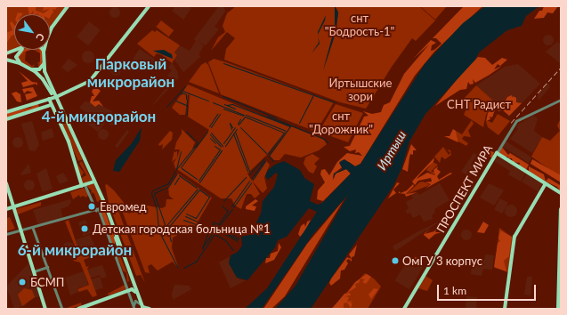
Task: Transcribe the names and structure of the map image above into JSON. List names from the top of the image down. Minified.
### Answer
{"streets":{"main road":["ПРОСПЕКТ МИРА"]},"districts":["Парковый микрорайон","4-й микрорайон","6-й микрорайон"],"water":["Иртыш"],"parks":["снт \"Бодрость-1\"","Иртышские зори","СНТ Радист","снт \"Дорожник\""],"places":["Евромед","Детская городская больница №1","ОмГУ 3 корпус","БСМП"],"scale_bar":"1 km","north":"bottom right"}
